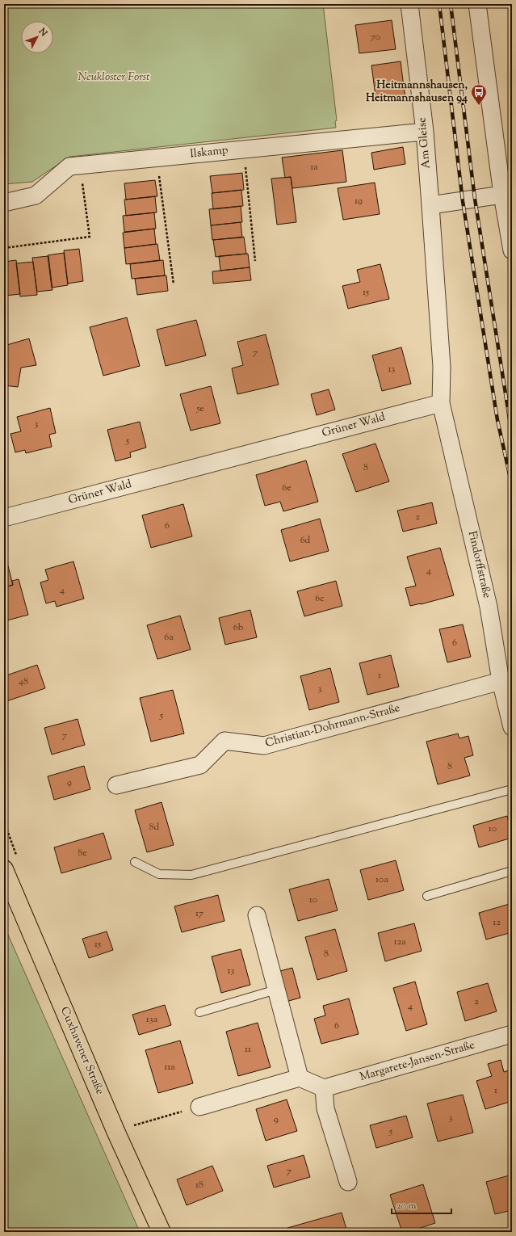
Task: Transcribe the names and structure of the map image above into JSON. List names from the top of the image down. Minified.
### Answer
{"streets":{"main road":["Cuxhavener Straße"],"street":["Am Gleise","Ilskamp","Grüner Wald","Findorffstraße","Christian-Dohrmann-Straße","Margarete-Jansen-Straße"]},"crossings":[["Am Gleise","Ilskamp"],["Grüner Wald","Findorffstraße"],["Findorffstraße","Christian-Dohrmann-Straße"]],"parks":["Neukloster Forst"],"places":{"bus stop":["Heitmannshausen, Heitmannshausen 94"]},"house_numbers":["70","1a","19","15","7","13","5e","3","5","8","6e","2","6","6d","4","4","6c","6b","6a","6","1","48","3","5","7","8","9","8d","10","8e","10a","10","17","12","12a","15","8","13","2","4","13a","6","11","11a","1","3","9","5","7","18"],"scale_bar":"20 m","north":"top right"}
